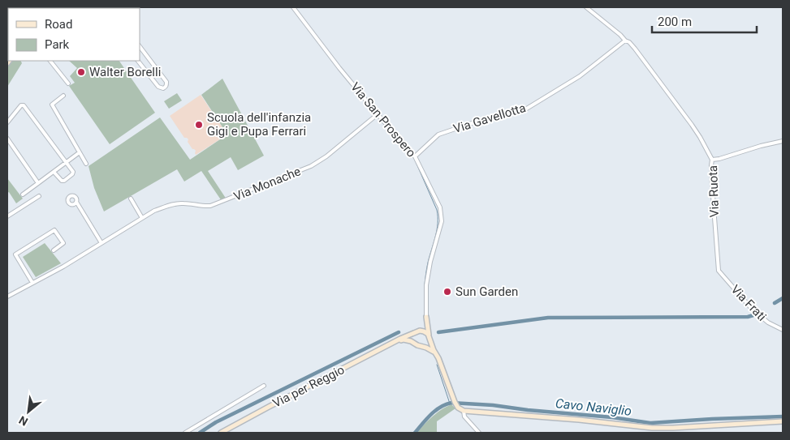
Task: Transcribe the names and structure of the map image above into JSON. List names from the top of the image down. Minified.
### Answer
{"streets":{"main road":["Via San Prospero","Via per Reggio"],"street":["Via Gavellotta","Via Monache","Via Ruota","Via Frati"]},"crossings":[["Via Gavellotta","Via San Prospero"],["Via San Prospero","Via Monache"],["Via San Prospero","Via per Reggio"],["Via Ruota","Via Frati"]],"water":["Cavo Naviglio"],"places":["Walter Borelli","Scuola dell'infanzia Gigi e Pupa Ferrari","Sun Garden"],"legend":["Road","Park"],"scale_bar":"200 m","north":"bottom left"}
